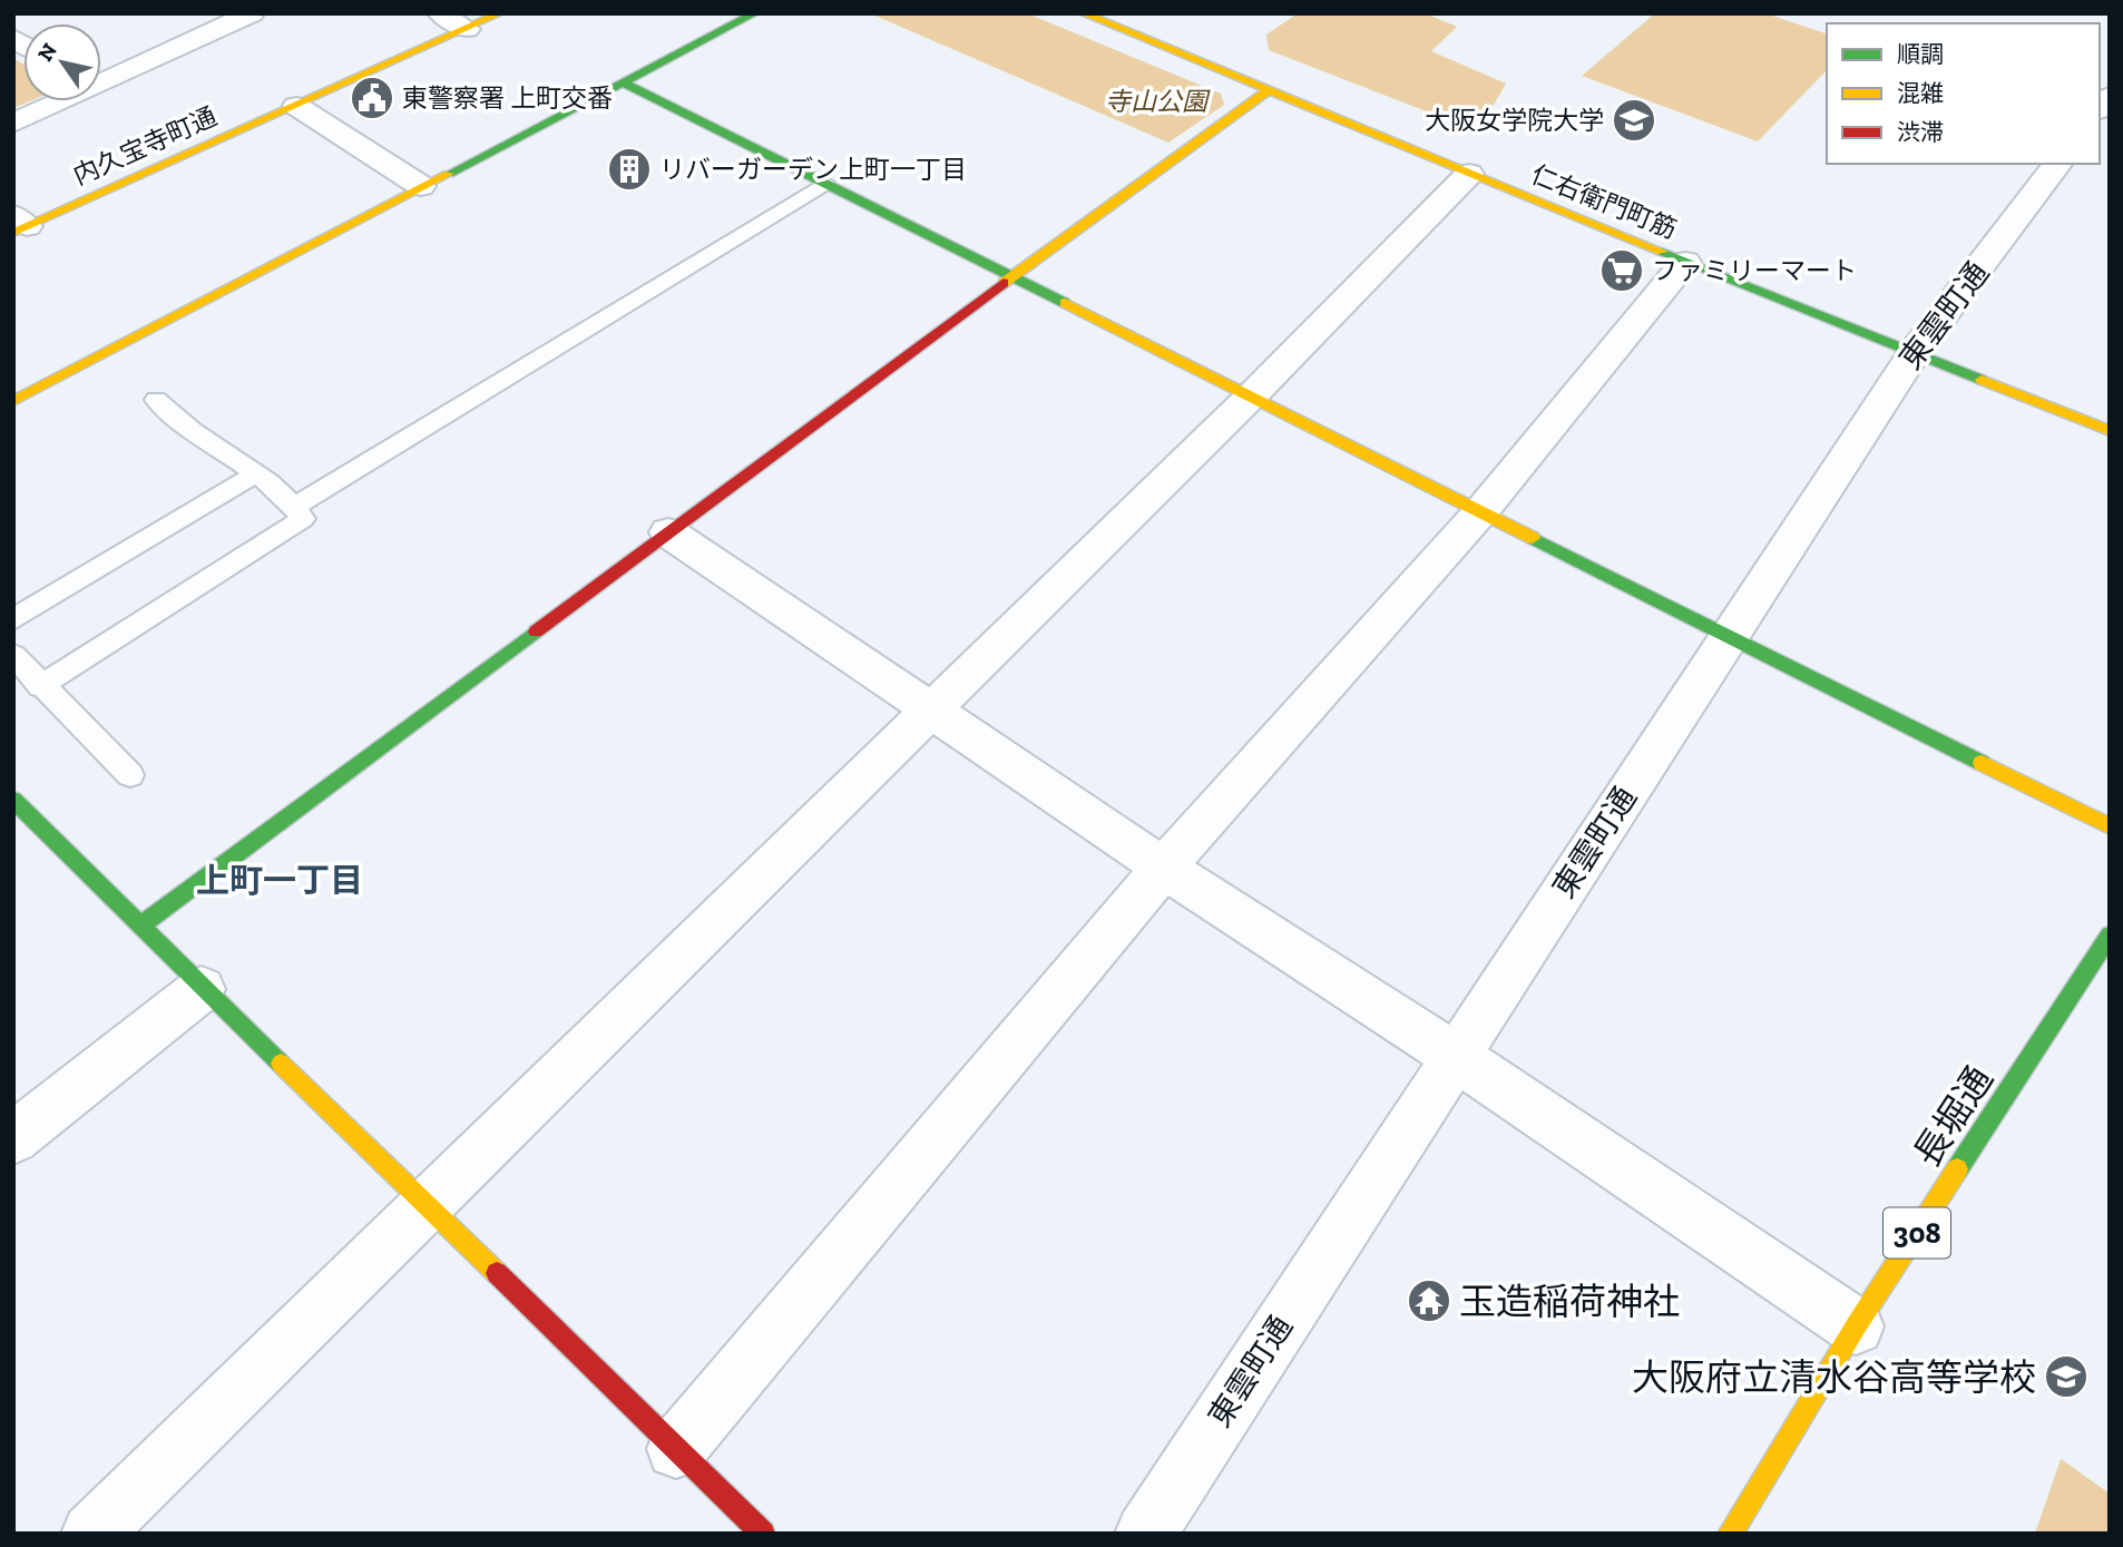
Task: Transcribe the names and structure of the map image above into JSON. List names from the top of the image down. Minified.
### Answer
{"streets":{"main road":["内久宝寺町通","仁右衛門町筋","長堀通","308"],"street":["東雲町通"]},"crossings":[["仁右衛門町筋","東雲町通"]],"districts":["上町一丁目"],"parks":["寺山公園"],"places":{"public building":["東警察署 上町交番"],"school or university":["大阪女学院大学","大阪府立清水谷高等学校"],"building":["リバーガーデン上町一丁目"],"supermarket":["ファミリーマート"],"temple":["玉造稲荷神社"]},"legend":["順調","混雑","渋滞"],"north":"top left"}
